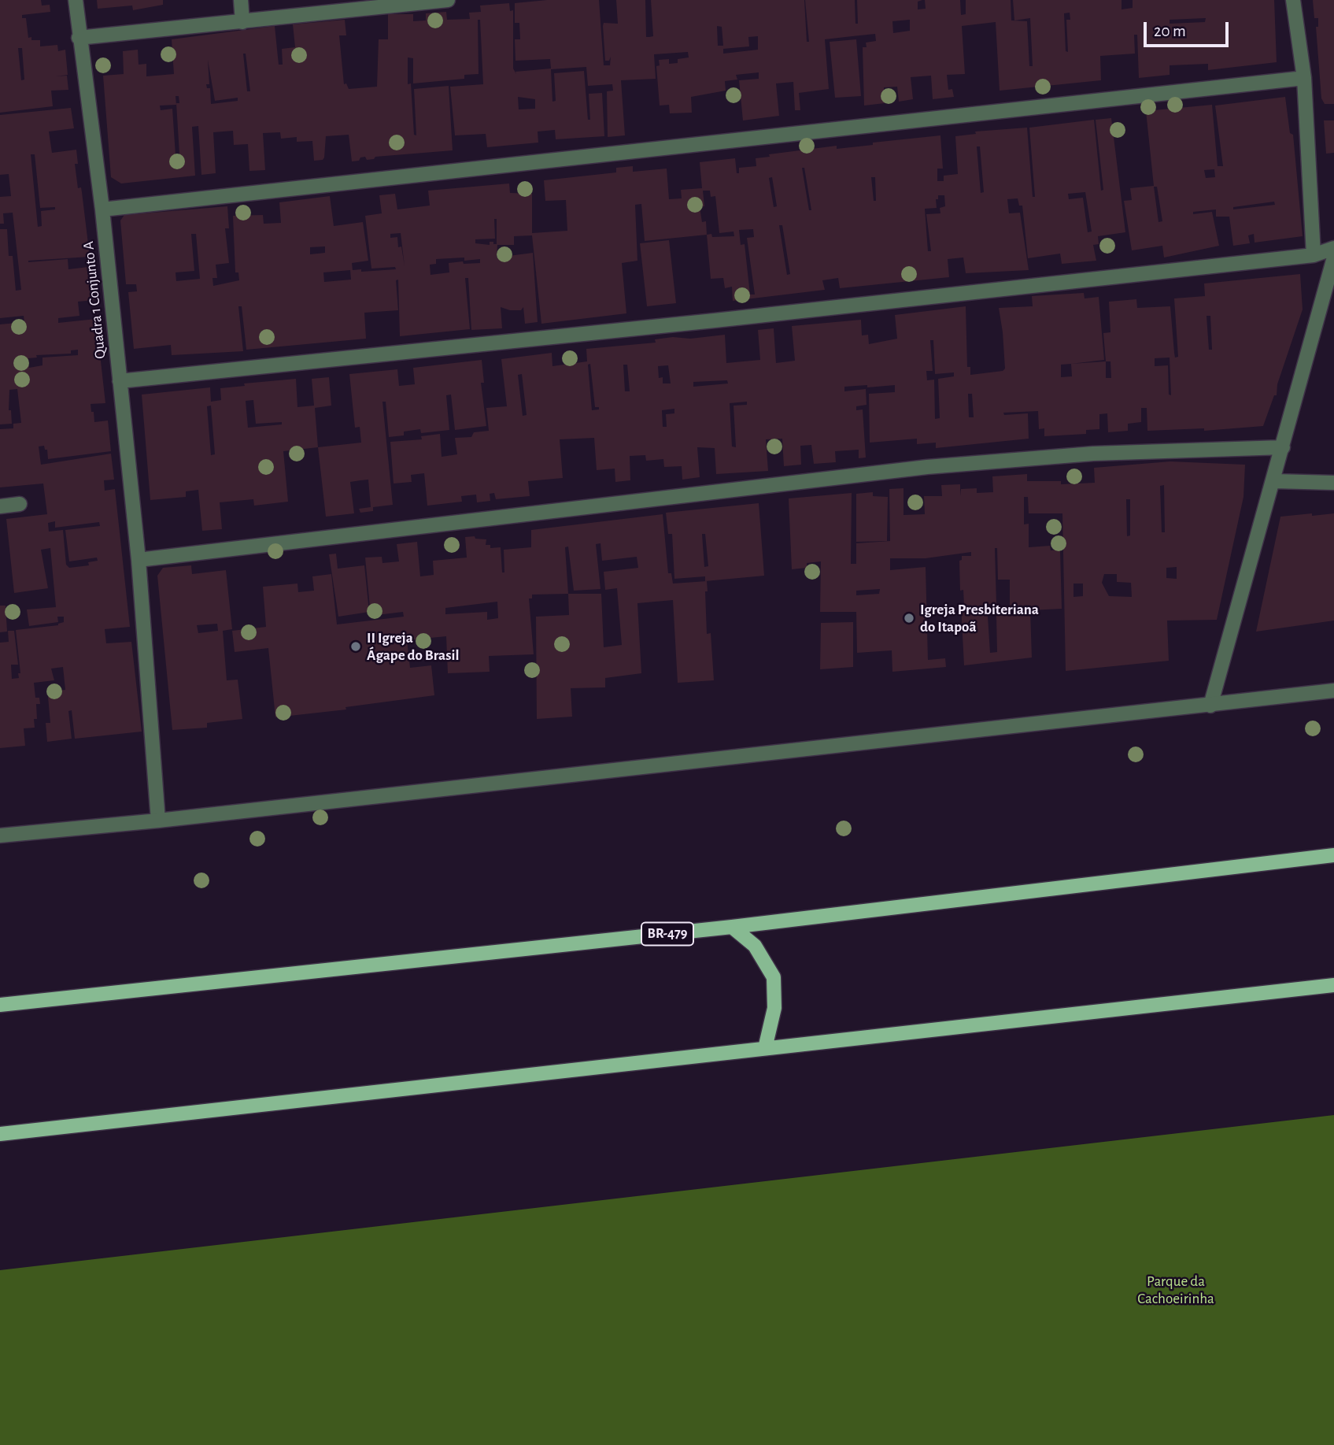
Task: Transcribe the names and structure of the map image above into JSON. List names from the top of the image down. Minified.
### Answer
{"streets":{"main road":["BR-479"],"street":["Quadra 1 Conjunto A"]},"parks":["Parque da Cachoeirinha"],"places":["Igreja Presbiteriana do Itapoã","II Igreja Ágape do Brasil"],"scale_bar":"20 m"}
